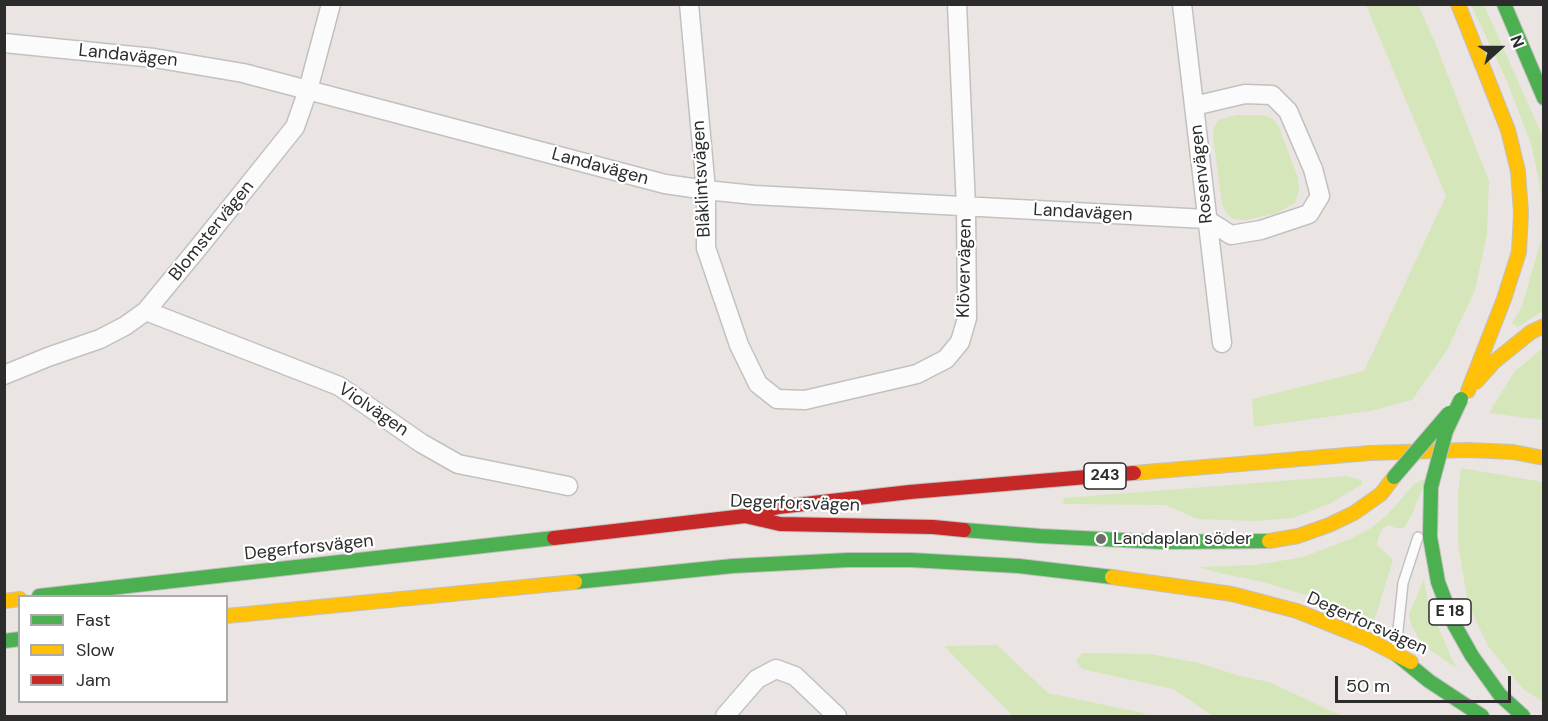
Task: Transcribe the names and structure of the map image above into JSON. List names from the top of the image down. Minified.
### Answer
{"streets":{"main road":["243","Degerforsvägen","E 18"],"street":["Landavägen","Rosenvägen","Blåklintsvägen","Blomstervägen","Klövervägen","Violvägen"]},"crossings":[["Landavägen","Rosenvägen"],["Landavägen","Blåklintsvägen"],["Landavägen","Blomstervägen"],["Landavägen","Klövervägen"],["Blåklintsvägen","Klövervägen"],["Blomstervägen","Violvägen"],["243","Degerforsvägen"],["Degerforsvägen","E 18"]],"places":["Landaplan söder"],"legend":["Fast","Slow","Jam"],"scale_bar":"50 m","north":"right"}
